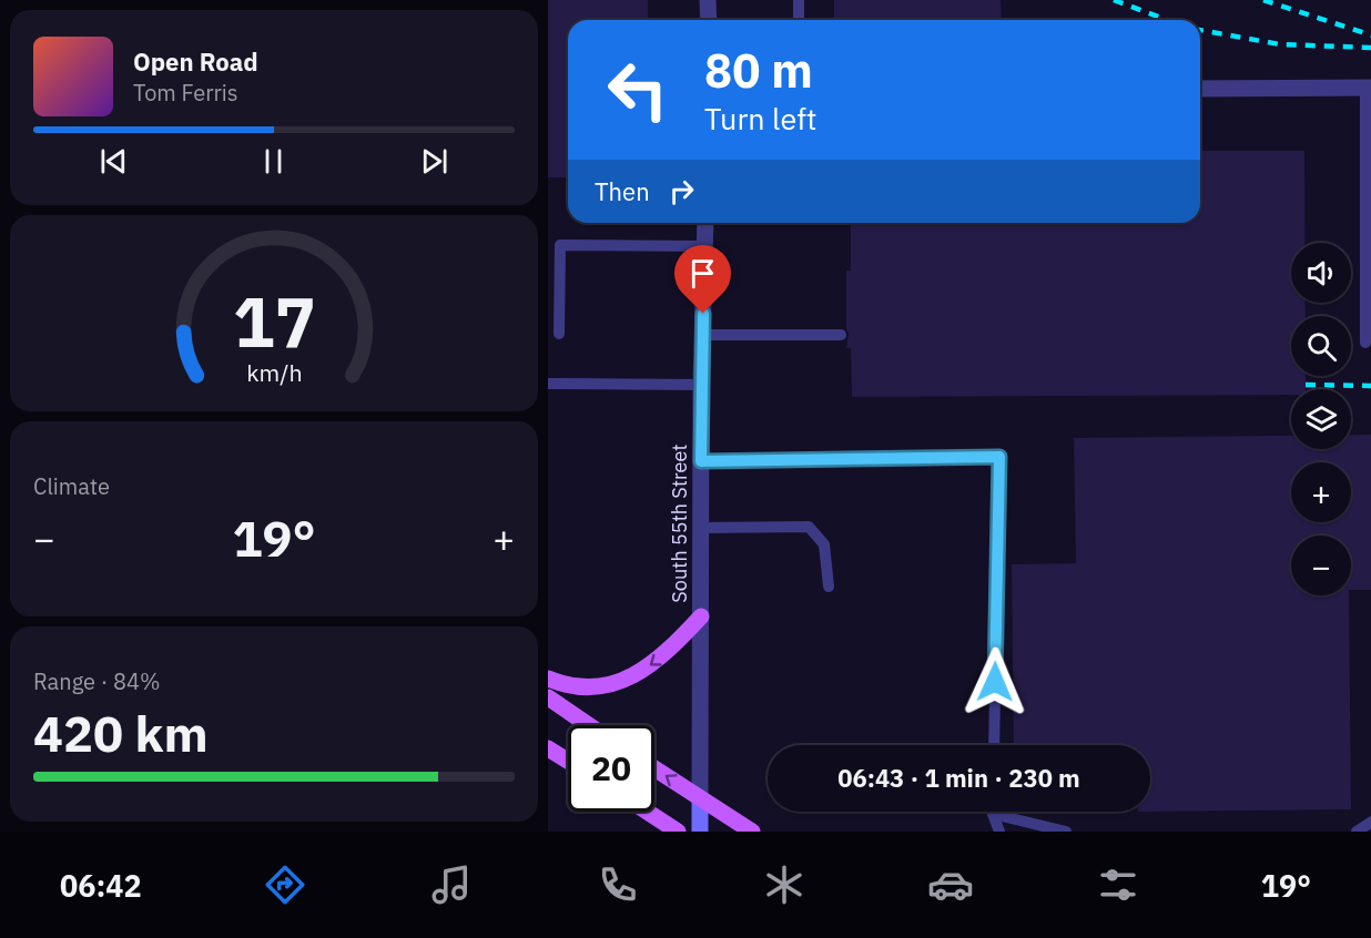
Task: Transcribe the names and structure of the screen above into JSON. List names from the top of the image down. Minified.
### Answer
{"streets":{"main road":["South 55th Street"]},"page":{"turn":["80 m","Turn left"],"song":["Open Road","Tom Ferris"],"then":"Then","map_buttons":["+","−"],"tile":["Climate",["Range · 84%","420 km"]],"heat":["−","19°","+"],"limit":"20","trip":"06:43 · 1 min · 230 m","tabs":["06:42","19°"],"gauge":["17","km/h"]}}
